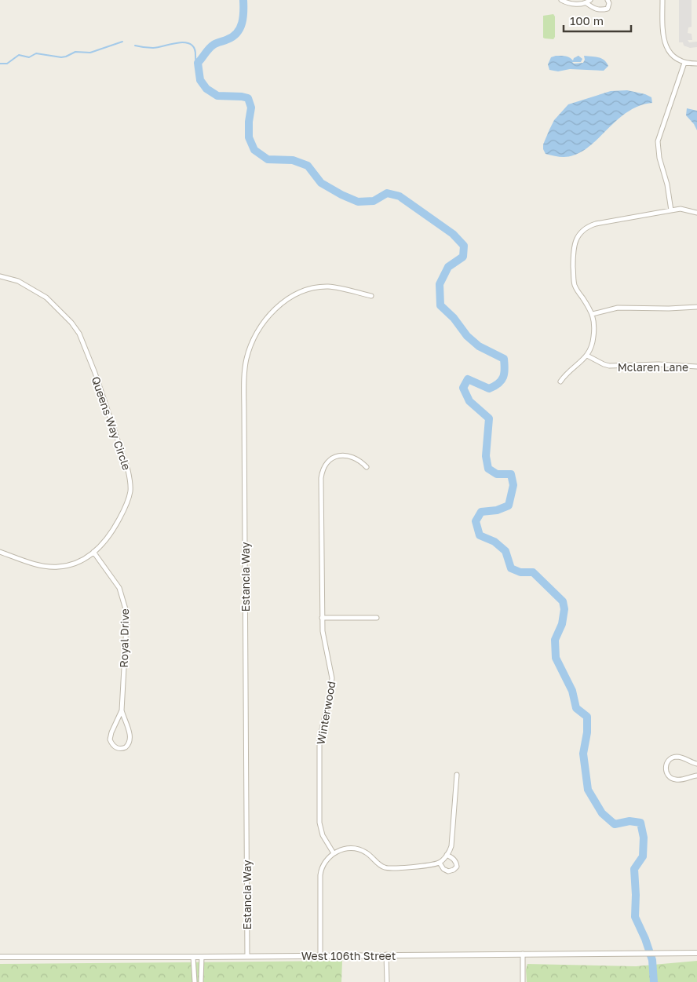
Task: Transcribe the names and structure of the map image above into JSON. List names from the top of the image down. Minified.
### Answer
{"streets":{"street":["Mclaren Lane","Queens Way Circle","Estancia Way","Royal Drive","Winterwood","West 106th Street"]},"crossings":[["Queens Way Circle","Royal Drive"],["Estancia Way","West 106th Street"]],"scale_bar":"100 m"}
